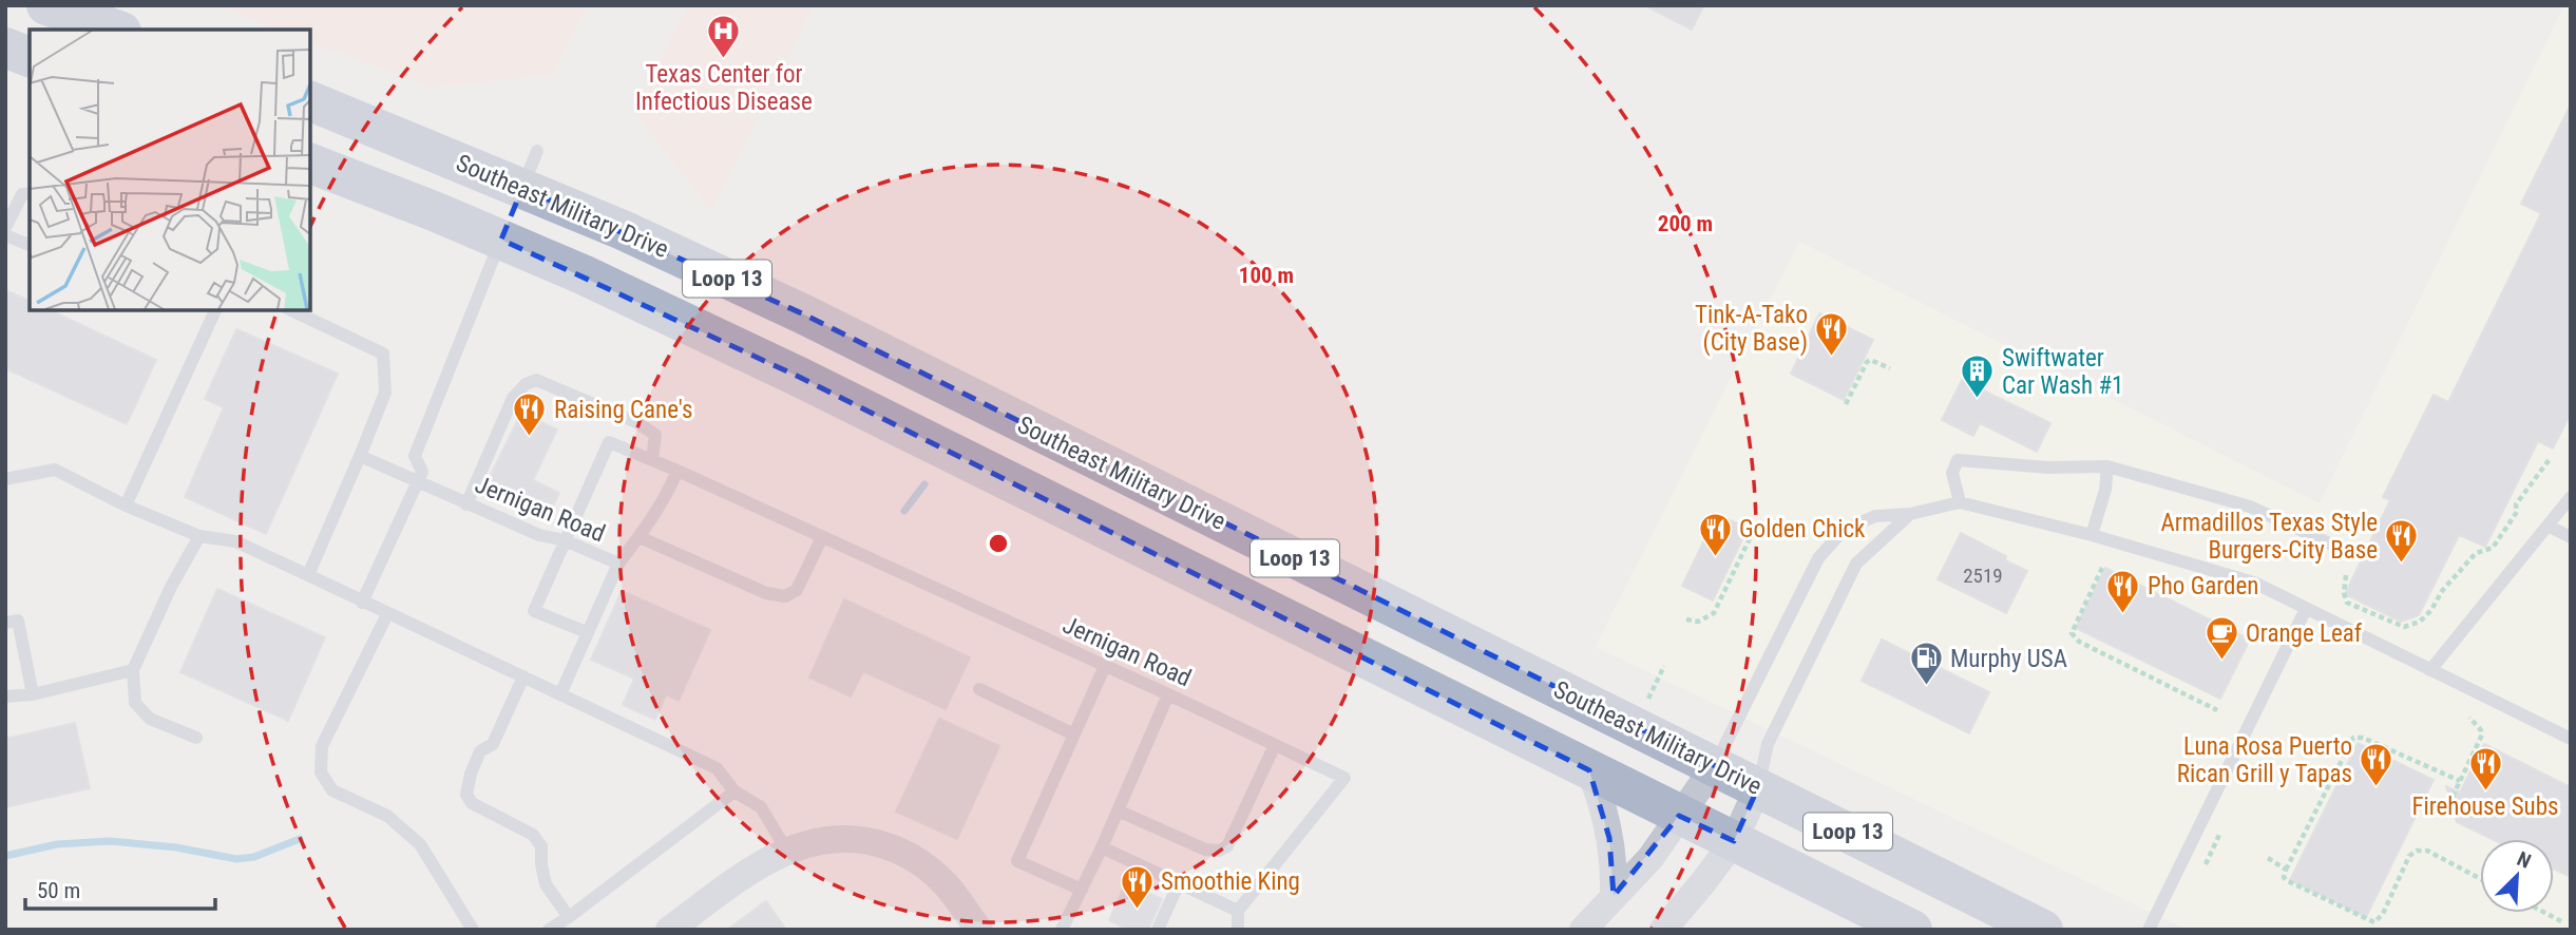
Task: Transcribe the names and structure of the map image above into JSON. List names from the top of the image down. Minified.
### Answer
{"streets":{"main road":["Southeast Military Drive","Loop 13"],"lane":["Jernigan Road"]},"places":{"hospital":["Texas Center for Infectious Disease"],"restaurant":["Tink-A-Tako (City Base)","Raising Cane's","Golden Chick","Armadillos Texas Style Burgers-City Base","Pho Garden","Luna Rosa Puerto Rican Grill y Tapas","Firehouse Subs","Smoothie King"],"building":["Swiftwater Car Wash #1"],"cafe":["Orange Leaf"],"fuel station":["Murphy USA"]},"house_numbers":["2519"],"scale_bar":"50 m","north":"top right","rings":["200 m","100 m"]}
